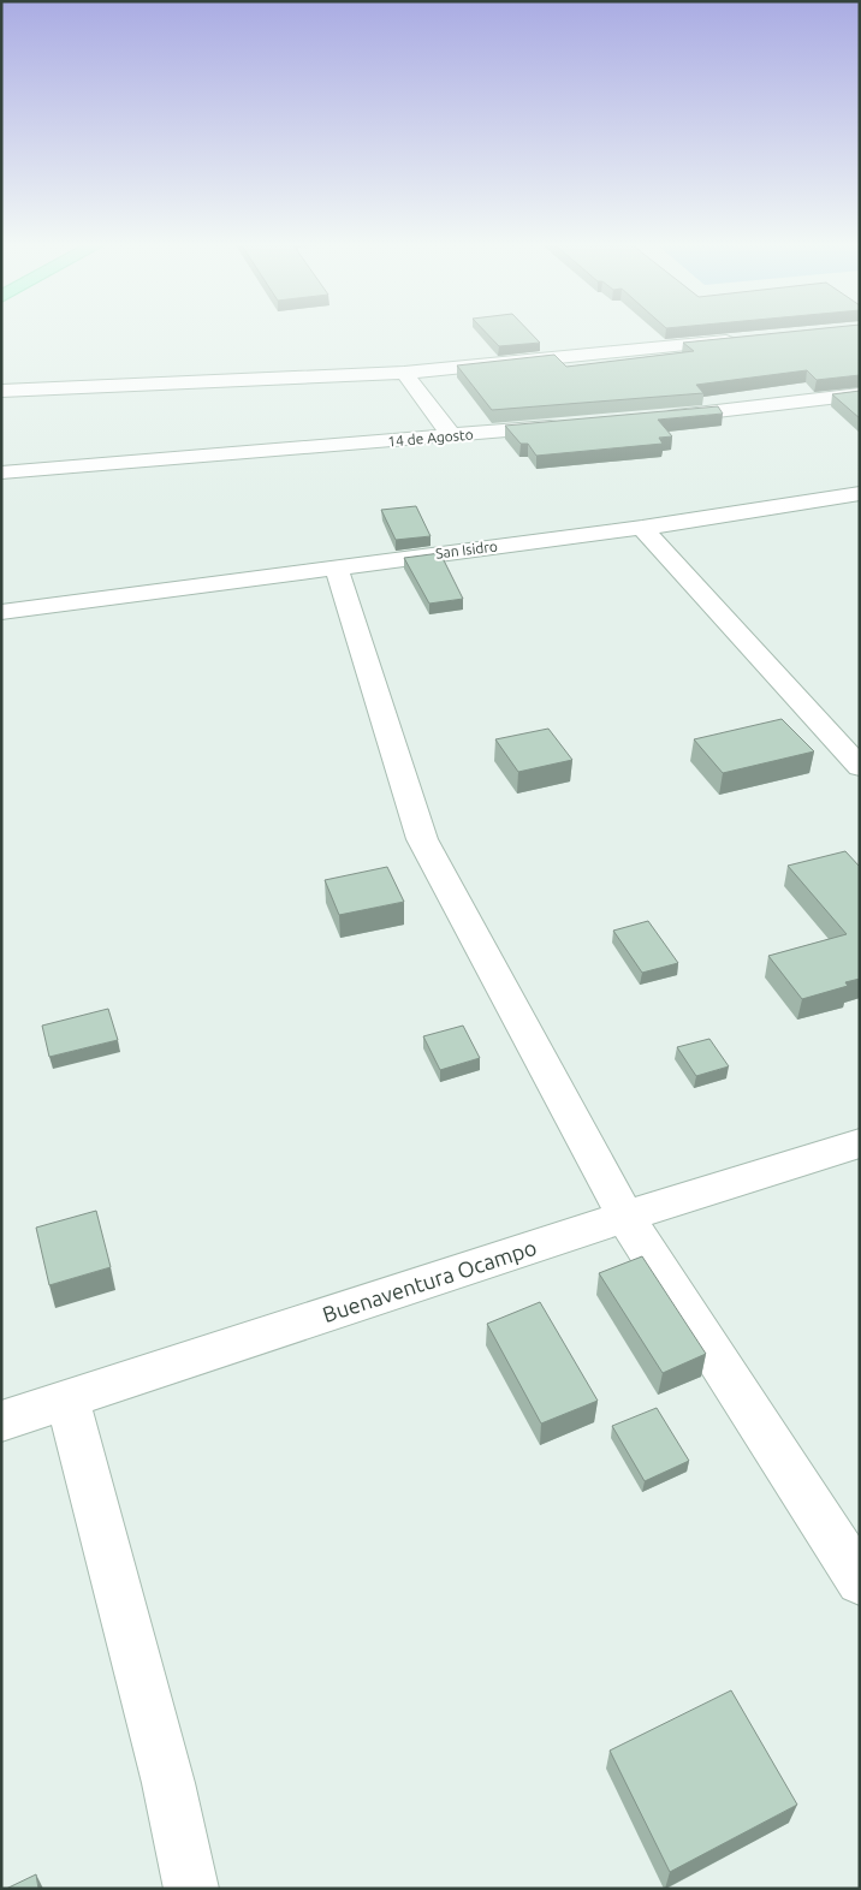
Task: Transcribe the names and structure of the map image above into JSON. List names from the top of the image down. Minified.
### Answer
{"streets":{"street":["14 de Agosto","San Isidro","Buenaventura Ocampo"]}}
